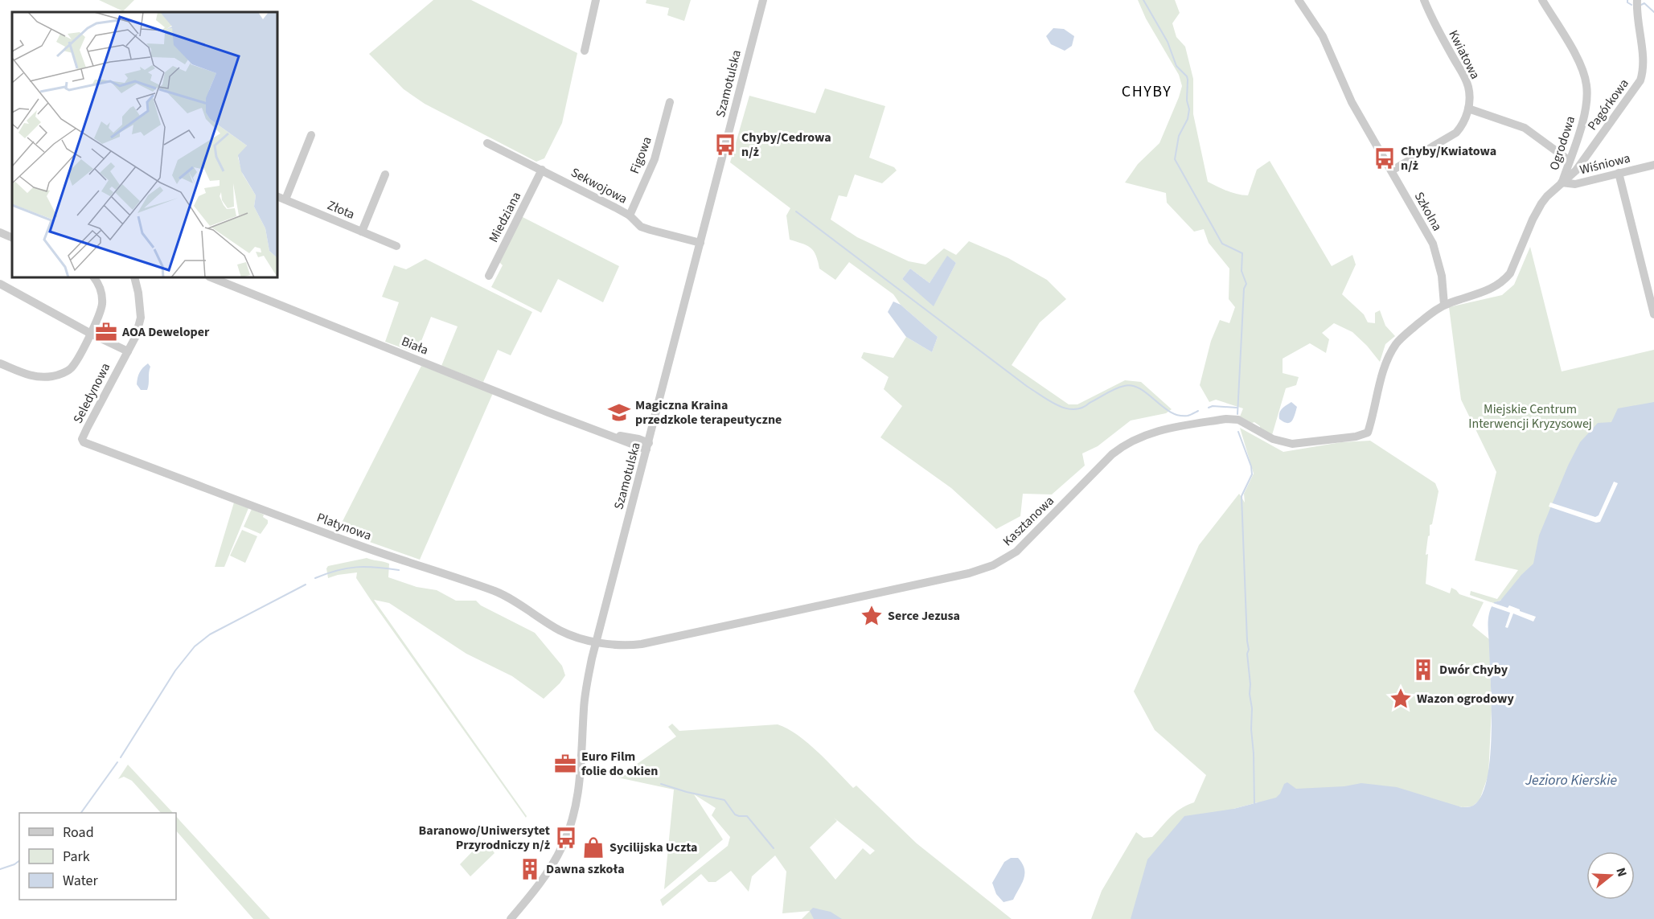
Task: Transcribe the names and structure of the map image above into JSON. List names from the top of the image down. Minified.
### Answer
{"streets":{"street":["Kwiatowa","Szamotulska","Pagórkowa","Ogrodowa","Figowa","Wiśniowa","Sekwojowa","Złota","Szkolna","Miedziana","Biała","Seledynowa","Kasztanowa","Platynowa"]},"crossings":[["Kwiatowa","Szkolna"],["Szamotulska","Sekwojowa"],["Szamotulska","Biała"],["Szamotulska","Kasztanowa"],["Szamotulska","Platynowa"],["Pagórkowa","Ogrodowa"],["Pagórkowa","Wiśniowa"],["Ogrodowa","Wiśniowa"],["Ogrodowa","Szkolna"],["Ogrodowa","Kasztanowa"],["Figowa","Sekwojowa"],["Sekwojowa","Miedziana"],["Szkolna","Kasztanowa"],["Seledynowa","Platynowa"],["Kasztanowa","Platynowa"]],"districts":["CHYBY"],"water":["Jezioro Kierskie"],"parks":["Miejskie Centrum Interwencji Kryzysowej"],"places":{"bus stop":["Chyby/Cedrowa n/ż","Chyby/Kwiatowa n/ż","Baranowo/Uniwersytet Przyrodniczy n/ż"],"office":["AOA Deweloper","Euro Film folie do okien"],"school or university":["Magiczna Kraina przedzkole terapeutyczne"],"place":["Serce Jezusa","Wazon ogrodowy"],"building":["Dwór Chyby","Dawna szkoła"],"shop":["Sycilijska Uczta"]},"legend":["Road","Park","Water"],"north":"right"}
